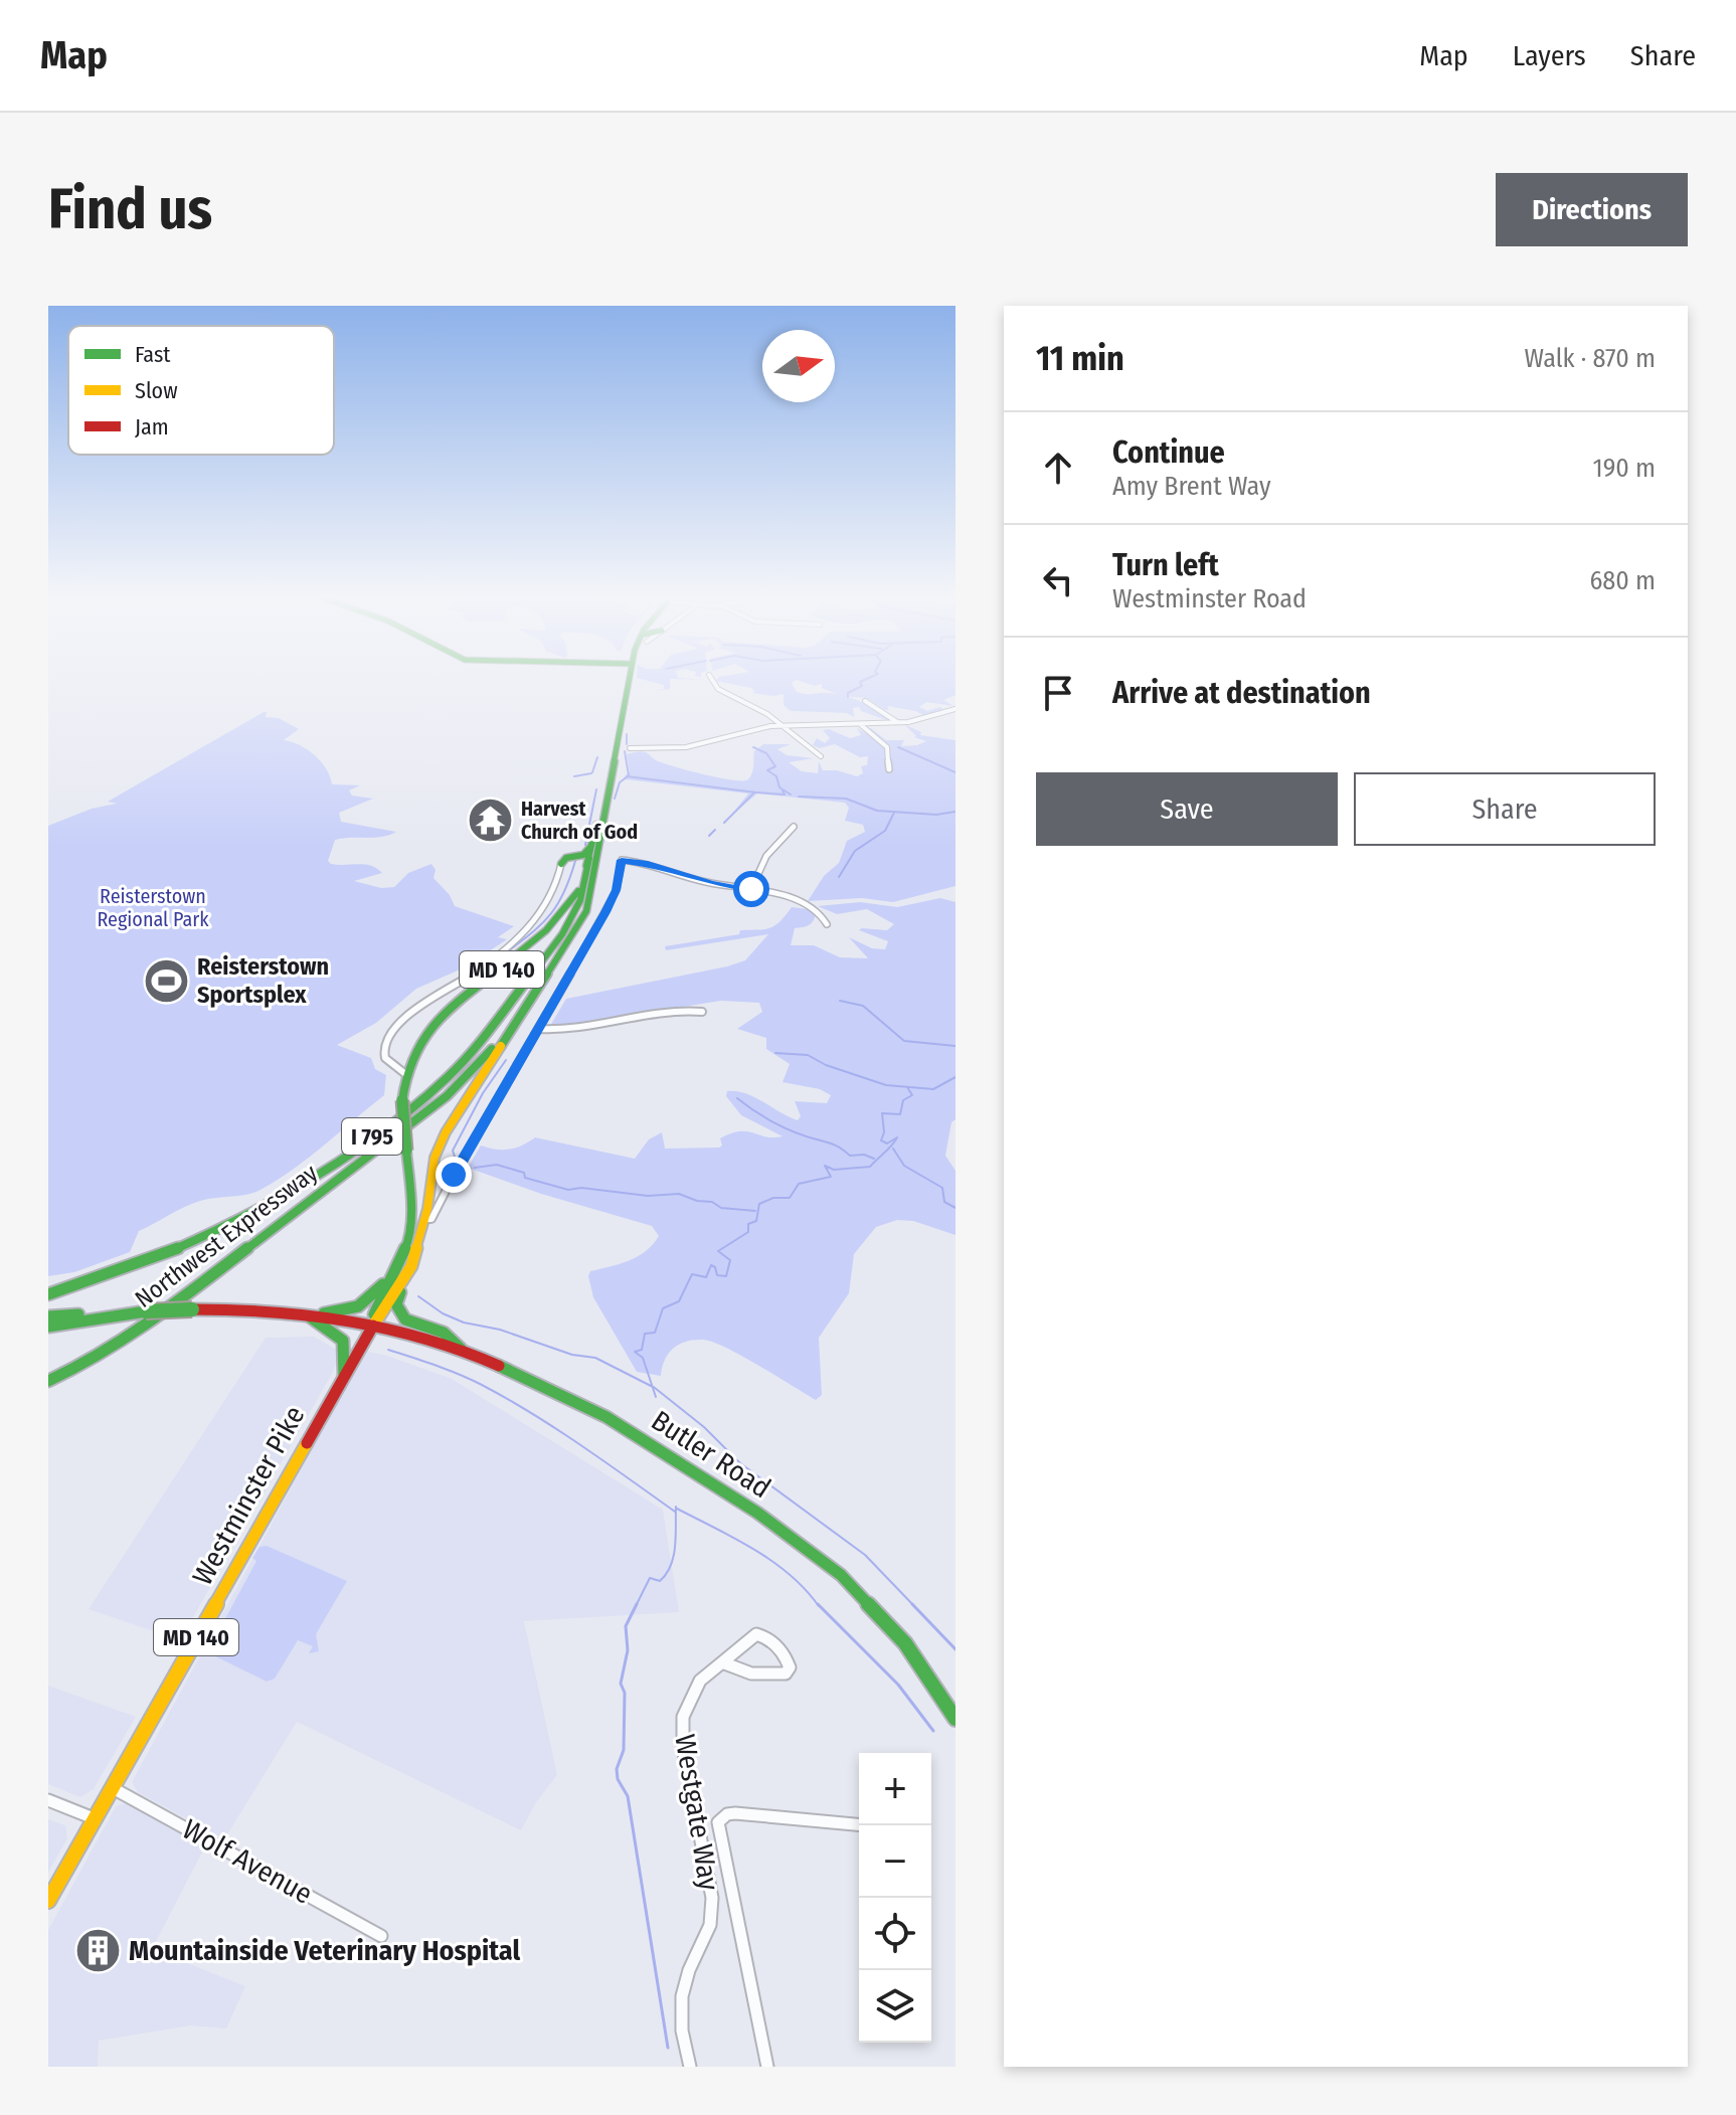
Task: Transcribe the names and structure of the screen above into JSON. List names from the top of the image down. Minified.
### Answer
{"streets":{"main road":["MD 140","I 795","Northwest Expressway","Butler Road","Westminster Pike"],"street":["Westgate Way","Wolf Avenue"]},"crossings":[["Northwest Expressway","Westminster Pike"],["Butler Road","Westminster Pike"],["Westminster Pike","Wolf Avenue"]],"parks":["Reisterstown Regional Park"],"places":{"temple":["Harvest Church of God"],"sports":["Reisterstown Sportsplex"],"building":["Mountainside Veterinary Hospital"]},"legend":["Fast","Slow","Jam"],"north":"right","page":{"header":"Map","nav":["Map","Layers","Share"],"buttons":["Directions",["Save","Share"]],"title":"Find us","heading":["11 min","Walk · 870 m"],"list":[["Continue","Amy Brent Way","190 m"],["Turn left","Westminster Road","680 m"],"Arrive at destination"],"map_buttons":["+","−"]}}
